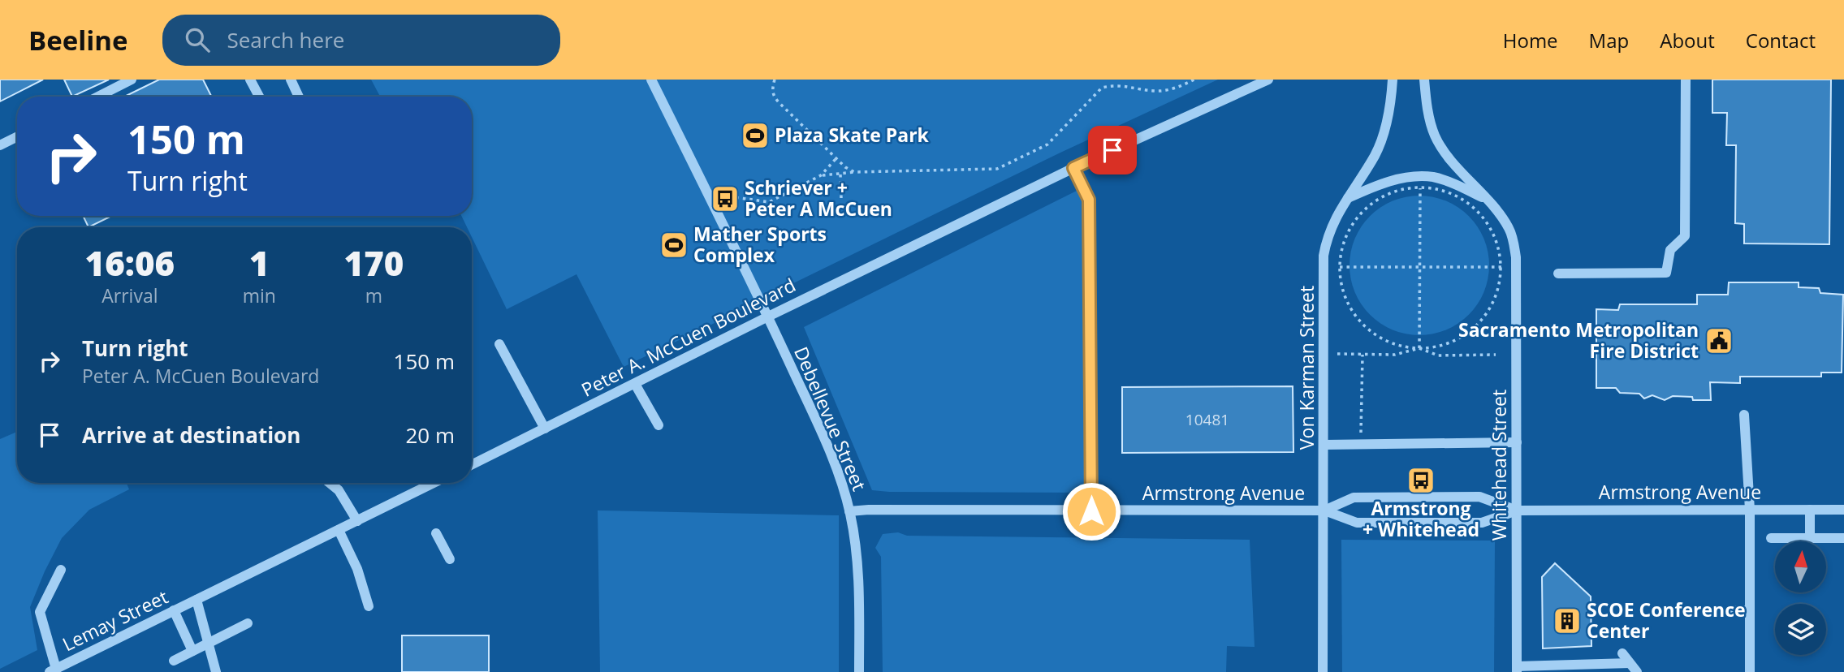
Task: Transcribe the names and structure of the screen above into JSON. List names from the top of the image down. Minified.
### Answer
{"streets":{"street":["Peter A. McCuen Boulevard","Von Karman Street","Debellevue Street","Whitehead Street","Armstrong Avenue","Lemay Street"]},"crossings":[["Peter A. McCuen Boulevard","Debellevue Street"],["Von Karman Street","Armstrong Avenue"],["Debellevue Street","Armstrong Avenue"],["Whitehead Street","Armstrong Avenue"]],"places":{"sports":["Plaza Skate Park","Mather Sports Complex"],"bus stop":["Schriever + Peter A McCuen","Armstrong + Whitehead"],"public building":["Sacramento Metropolitan Fire District"],"building":["SCOE Conference Center"]},"house_numbers":["10481"],"north":"top","page":{"header":"Beeline","search":"Search here","nav":["Home","Map","About","Contact"],"turn":["150 m","Turn right"],"eta":["16:06","Arrival","1","min","170","m"],"list":[{"name":"Turn right","note":"Peter A. McCuen Boulevard","value":"150 m"},{"name":"Arrive at destination","value":"20 m"}]}}
